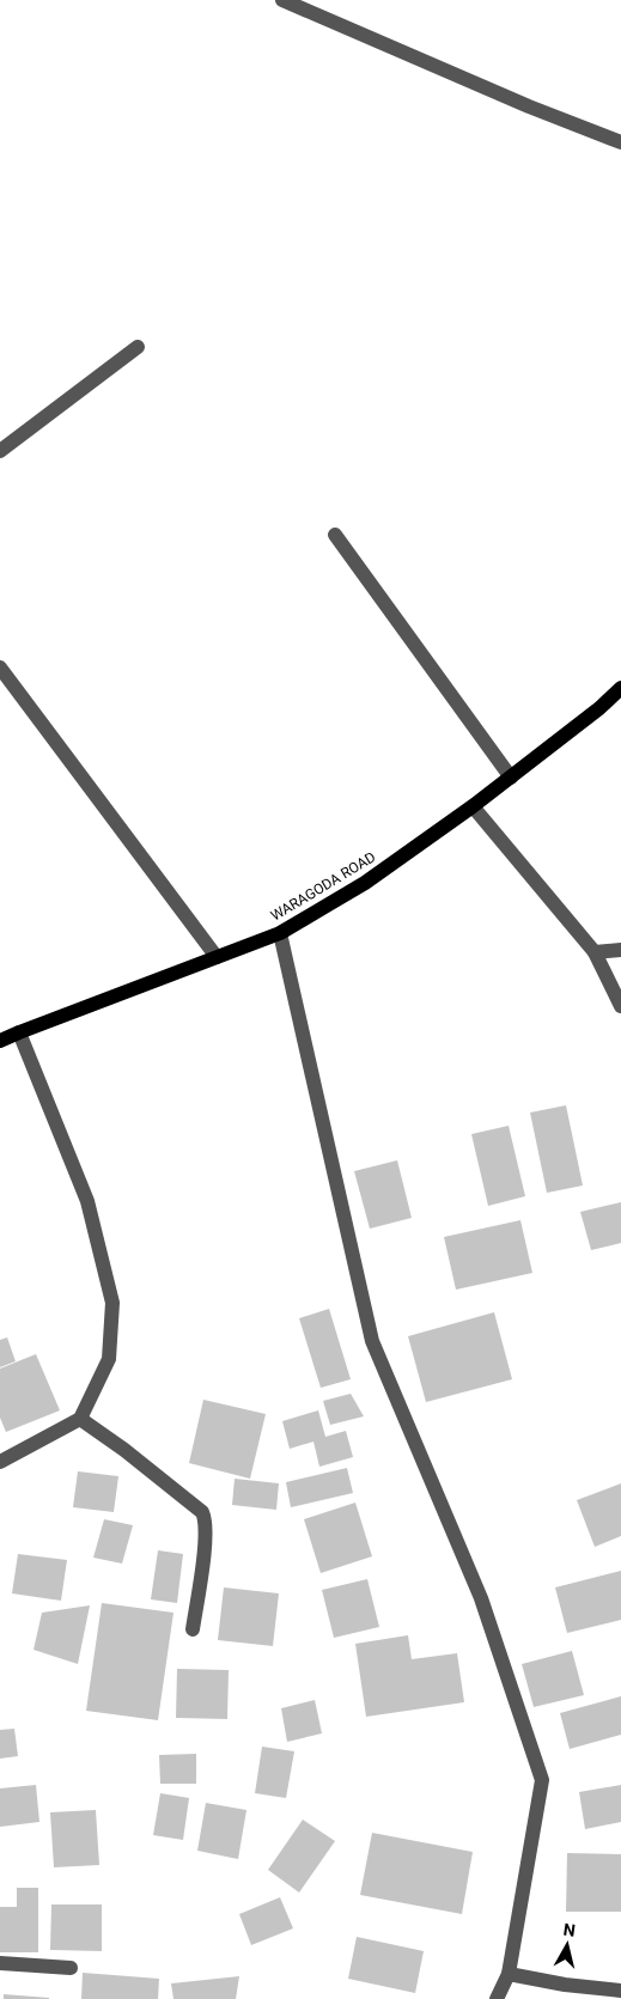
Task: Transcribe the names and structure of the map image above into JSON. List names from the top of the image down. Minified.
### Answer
{"streets":{"main road":["WARAGODA ROAD"]},"north":"top"}
